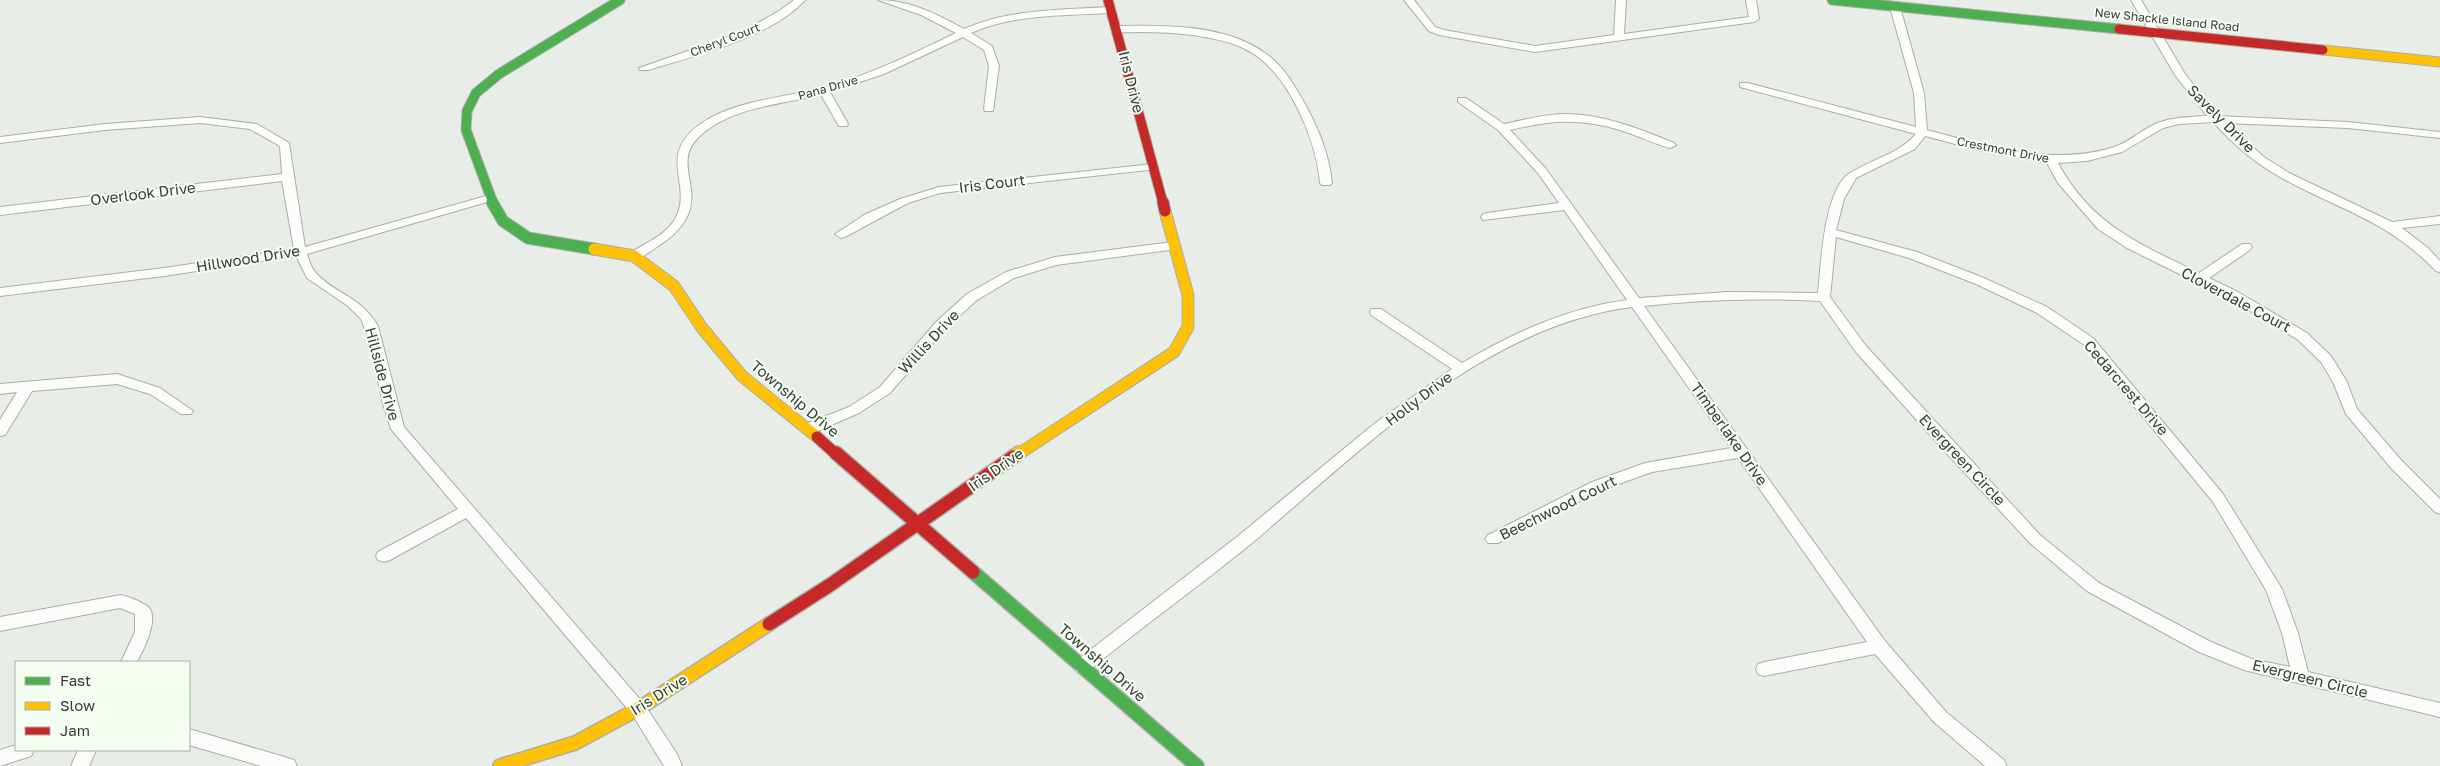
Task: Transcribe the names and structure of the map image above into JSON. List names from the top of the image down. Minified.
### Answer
{"streets":{"street":["New Shackle Island Road","Cheryl Court","Iris Drive","Pana Drive","Savely Drive","Crestmont Drive","Iris Court","Overlook Drive","Hillwood Drive","Cloverdale Court","Willis Drive","Hillside Drive","Cedarcrest Drive","Township Drive","Holly Drive","Timberlake Drive","Evergreen Circle","Beechwood Court"]},"crossings":[["New Shackle Island Road","Savely Drive"],["Iris Drive","Pana Drive"],["Iris Drive","Iris Court"],["Iris Drive","Willis Drive"],["Iris Drive","Hillside Drive"],["Iris Drive","Township Drive"],["Pana Drive","Township Drive"],["Savely Drive","Crestmont Drive"],["Crestmont Drive","Cloverdale Court"],["Overlook Drive","Hillside Drive"],["Hillwood Drive","Hillside Drive"],["Hillwood Drive","Township Drive"],["Willis Drive","Township Drive"],["Cedarcrest Drive","Evergreen Circle"],["Township Drive","Holly Drive"],["Holly Drive","Timberlake Drive"],["Holly Drive","Evergreen Circle"],["Timberlake Drive","Beechwood Court"]],"legend":["Fast","Slow","Jam"]}
